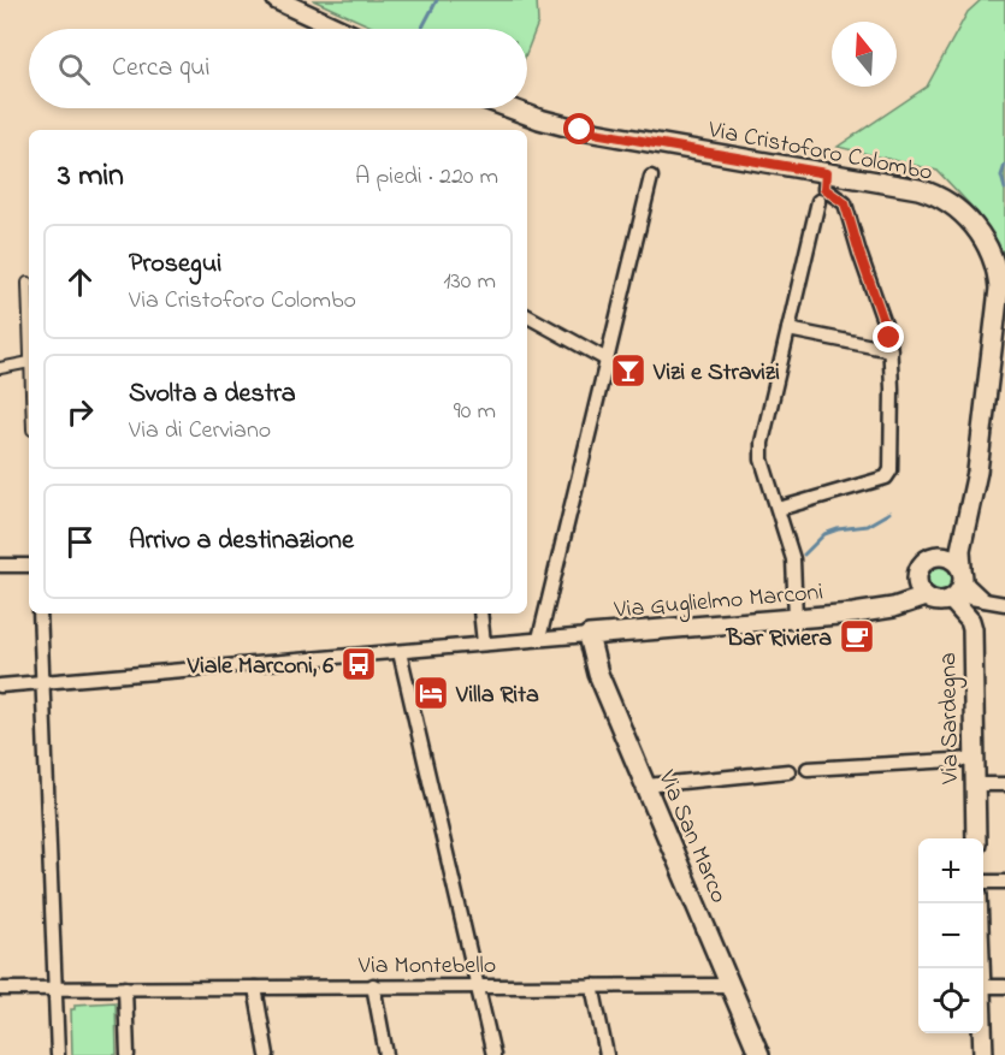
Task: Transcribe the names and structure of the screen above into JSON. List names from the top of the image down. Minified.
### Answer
{"streets":{"main road":["Via Cristoforo Colombo","Via Guglielmo Marconi","Via Sardegna","Via San Marco"],"street":["Via Montebello"]},"crossings":[["Via Cristoforo Colombo","Via Guglielmo Marconi"],["Via Cristoforo Colombo","Via Sardegna"],["Via Guglielmo Marconi","Via Sardegna"],["Via Guglielmo Marconi","Via San Marco"],["Via San Marco","Via Montebello"]],"places":{"bar":["Vizi e Stravizi"],"cafe":["Bar Riviera"],"bus stop":["Viale Marconi, 6"],"hotel":["Villa Rita"]},"north":"top","page":{"search":"Cerca qui","heading":["3 min","A piedi · 220 m"],"list":[["Prosegui","Via Cristoforo Colombo","130 m"],["Svolta a destra","Via di Cerviano","90 m"],"Arrivo a destinazione"],"map_buttons":["+","−"]}}
